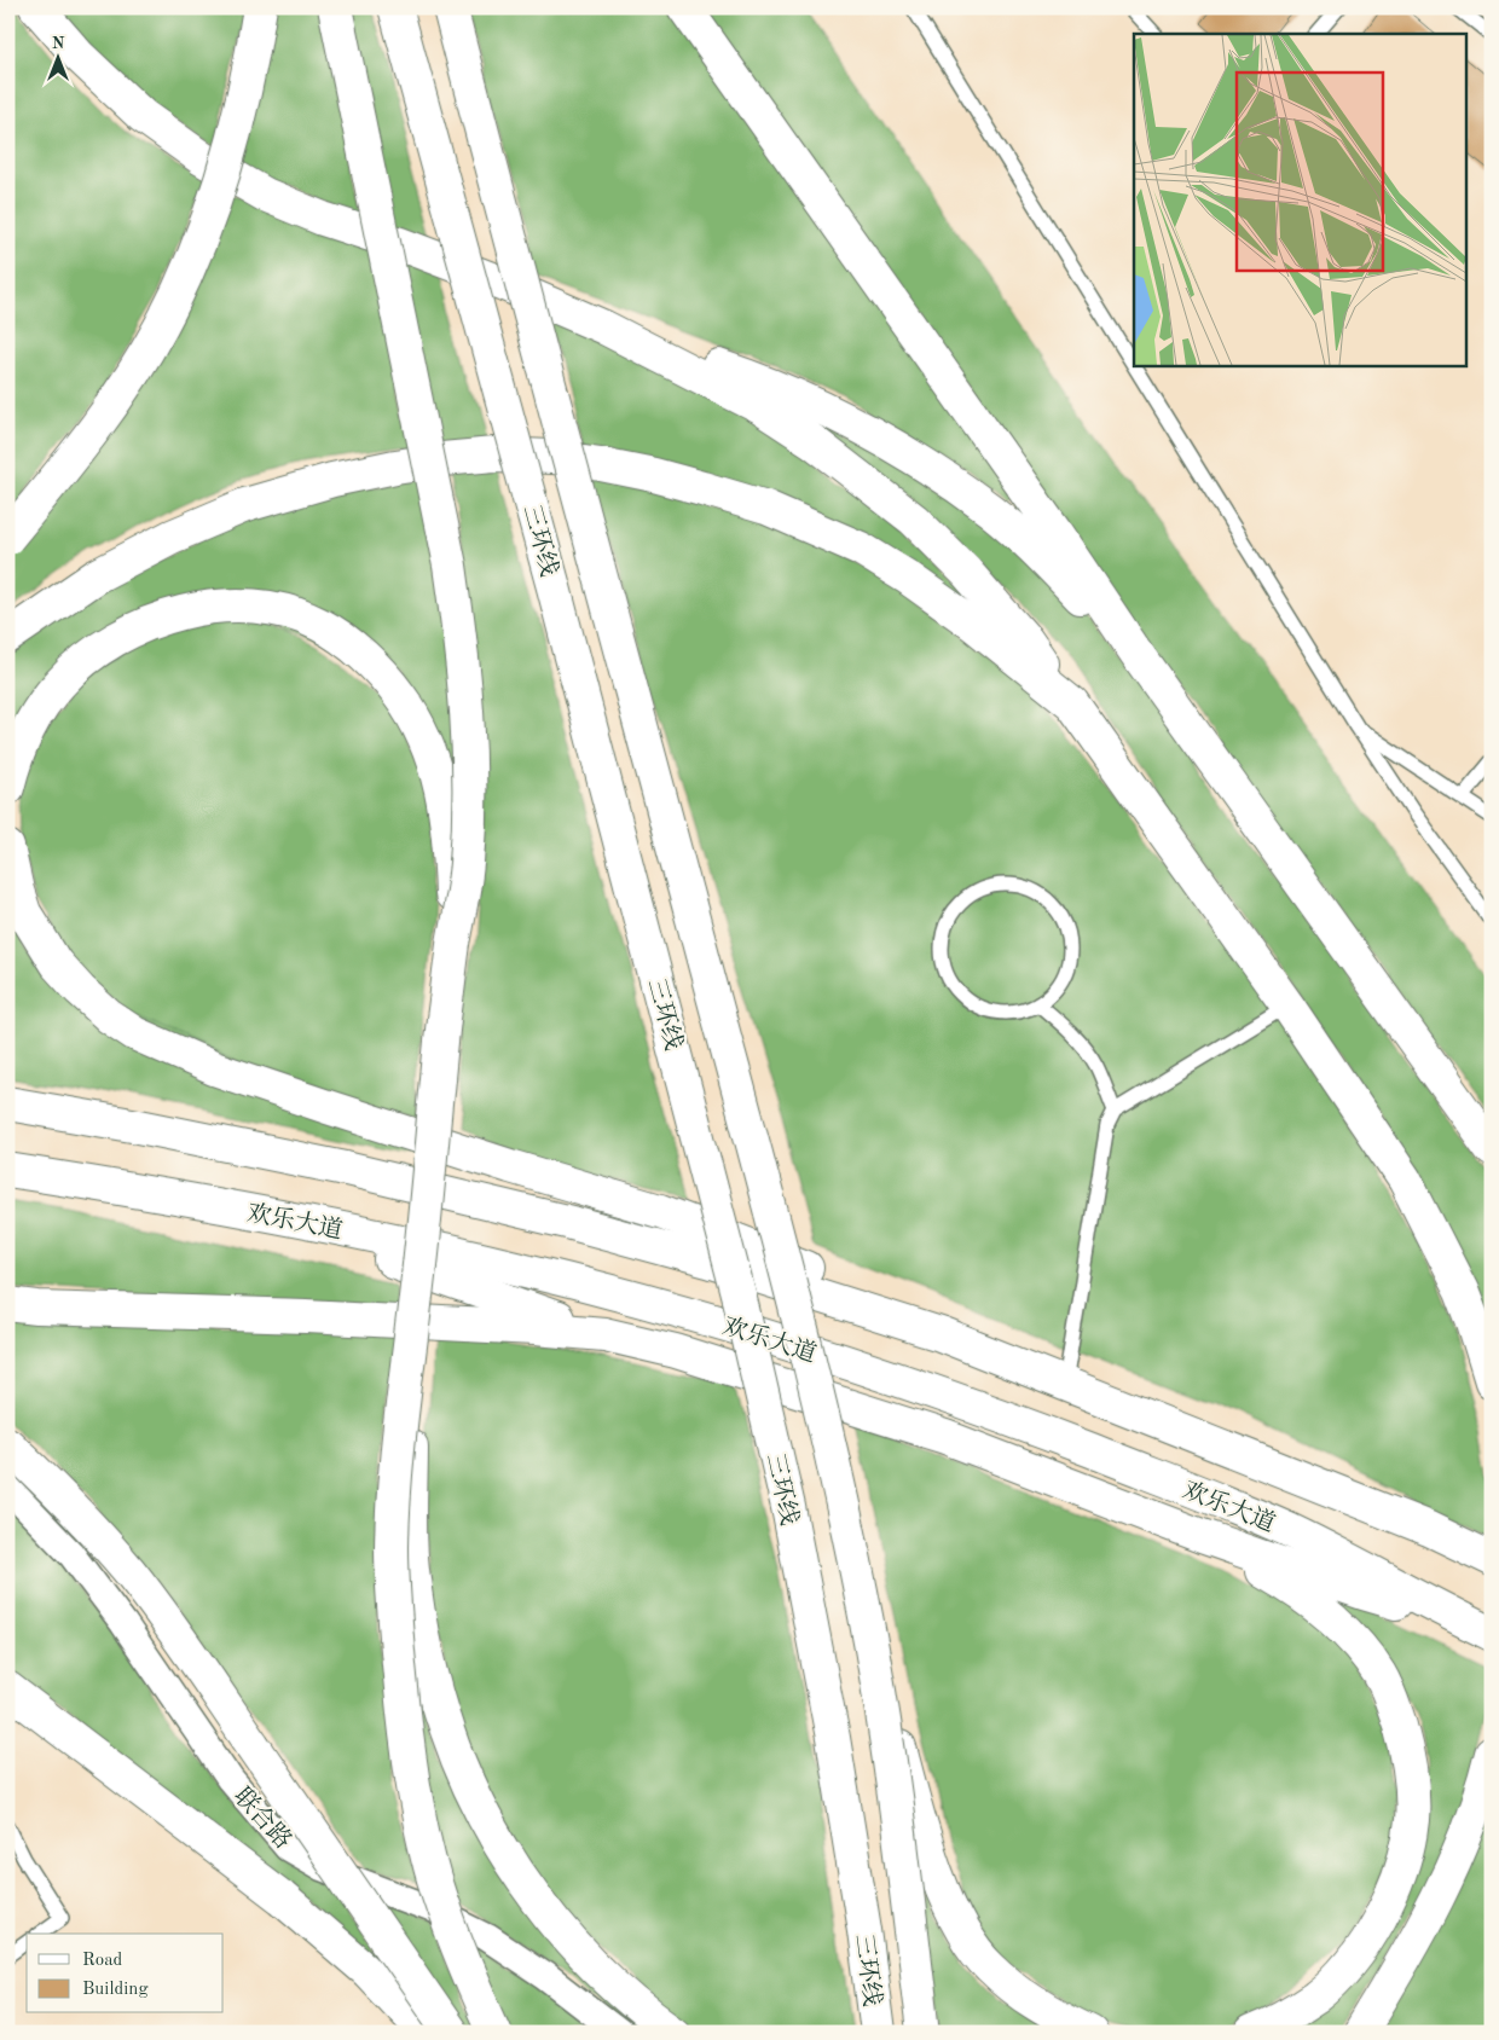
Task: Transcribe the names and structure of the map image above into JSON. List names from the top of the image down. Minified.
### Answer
{"streets":{"highway":["三环线","欢乐大道"],"street":["联合路"]},"legend":["Road","Building"],"north":"top"}
